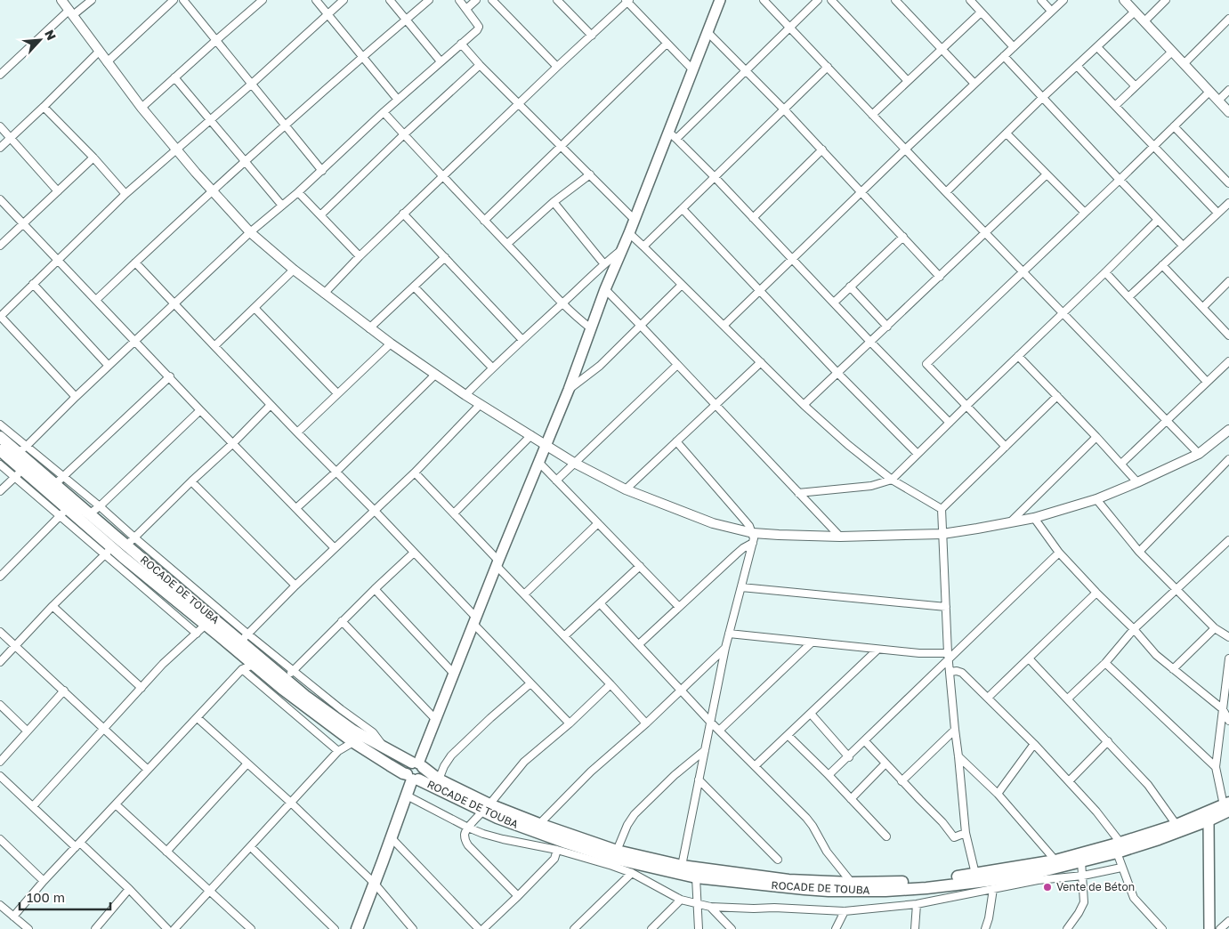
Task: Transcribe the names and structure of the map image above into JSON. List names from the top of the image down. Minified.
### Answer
{"streets":{"main road":["ROCADE DE TOUBA"]},"places":["Vente de Béton"],"scale_bar":"100 m","north":"top right"}
